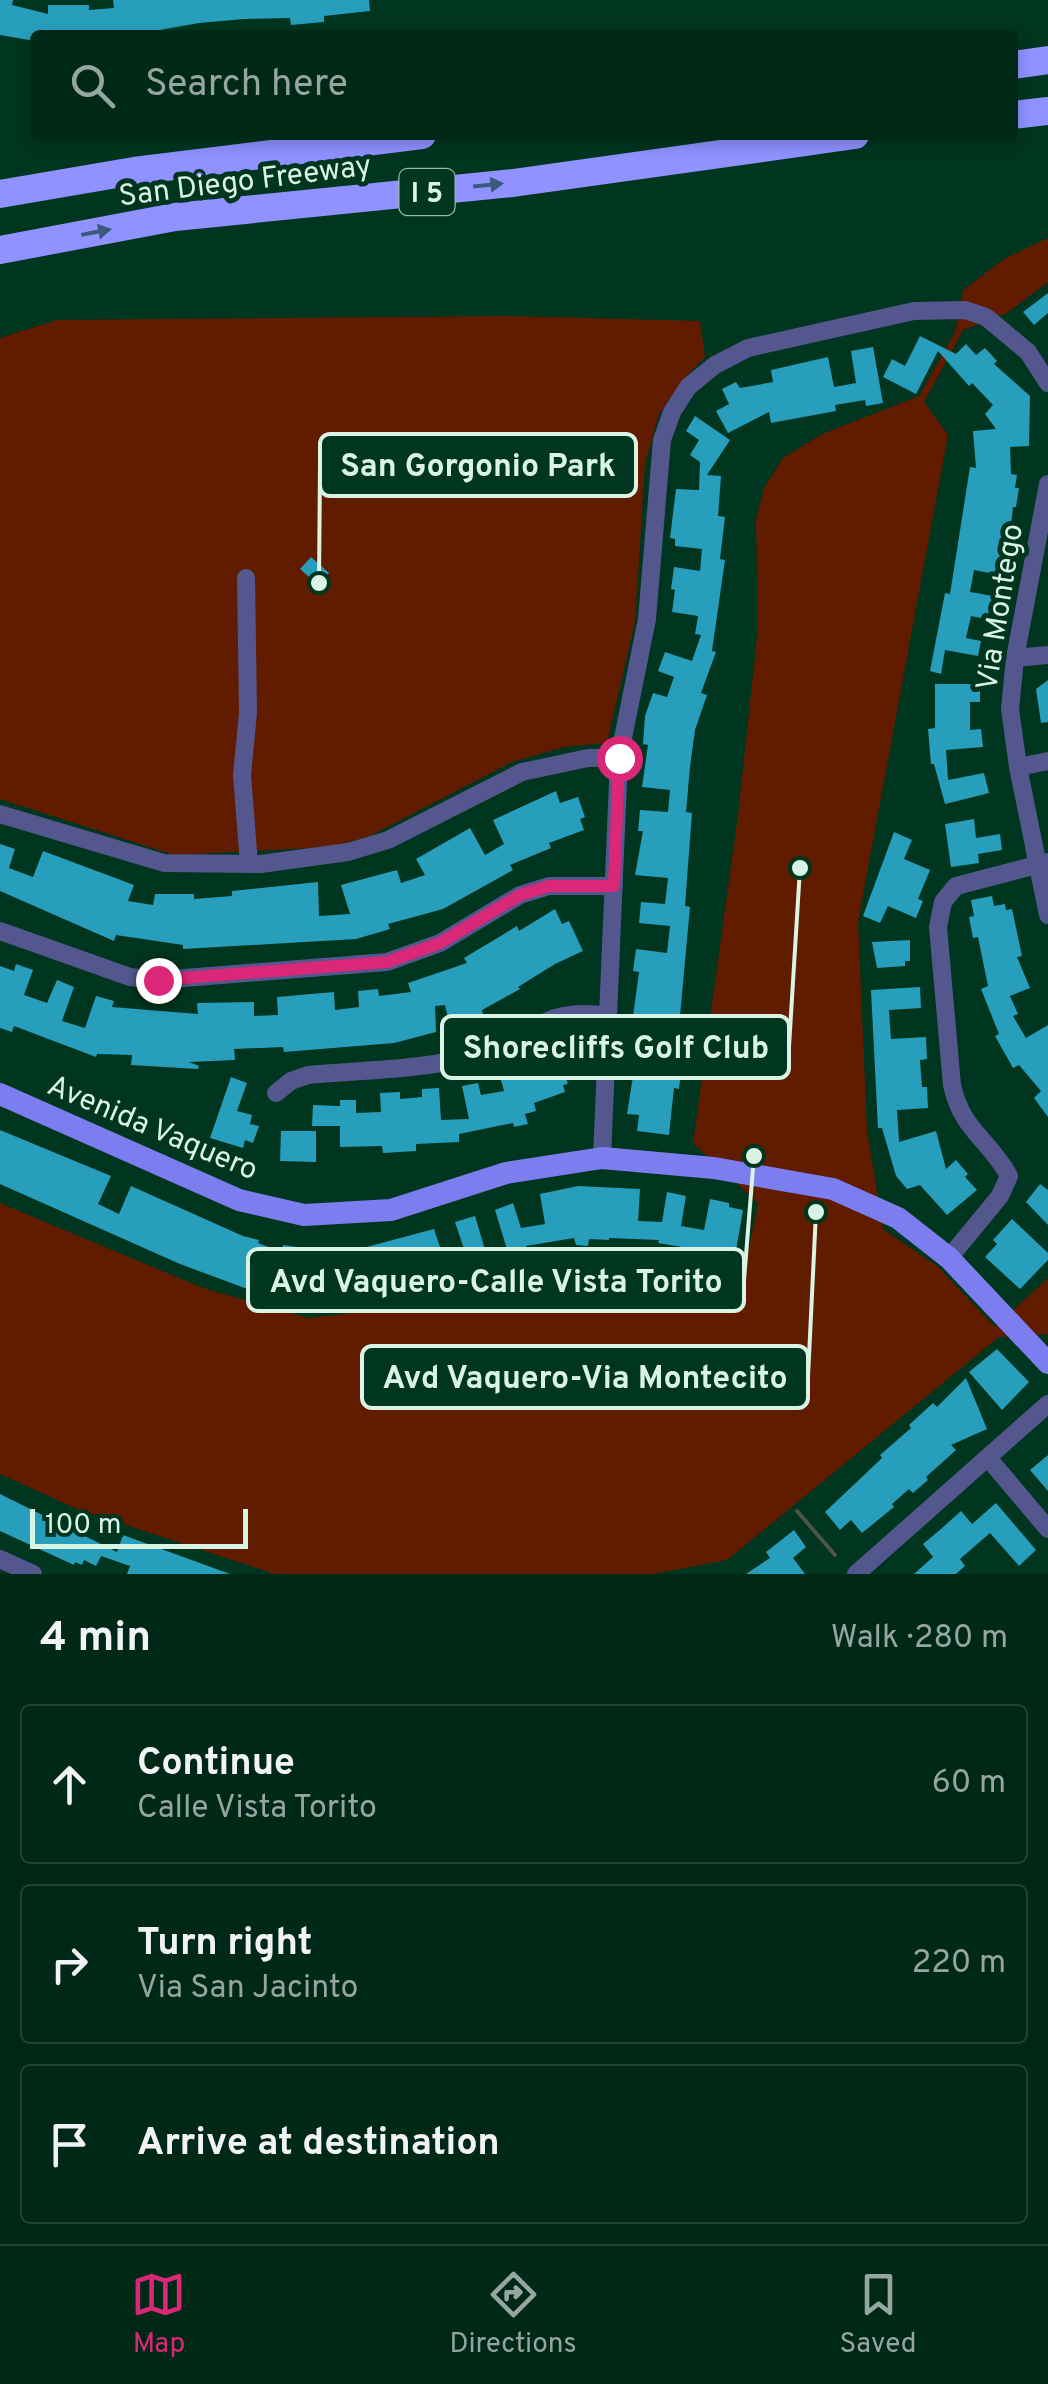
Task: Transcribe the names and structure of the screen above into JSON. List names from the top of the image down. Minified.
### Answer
{"streets":{"highway":["San Diego Freeway","I 5"],"main road":["Avenida Vaquero"],"street":["Via Montego"]},"places":["San Gorgonio Park","Shorecliffs Golf Club","Avd Vaquero-Calle Vista Torito","Avd Vaquero-Via Montecito"],"scale_bar":"100 m","page":{"search":"Search here","scale":"100 m","heading":["4 min","Walk · 280 m"],"list":[["Continue","Calle Vista Torito","60 m"],["Turn right","Via San Jacinto","220 m"],"Arrive at destination"],"nav":["Map","Directions","Saved"]}}
